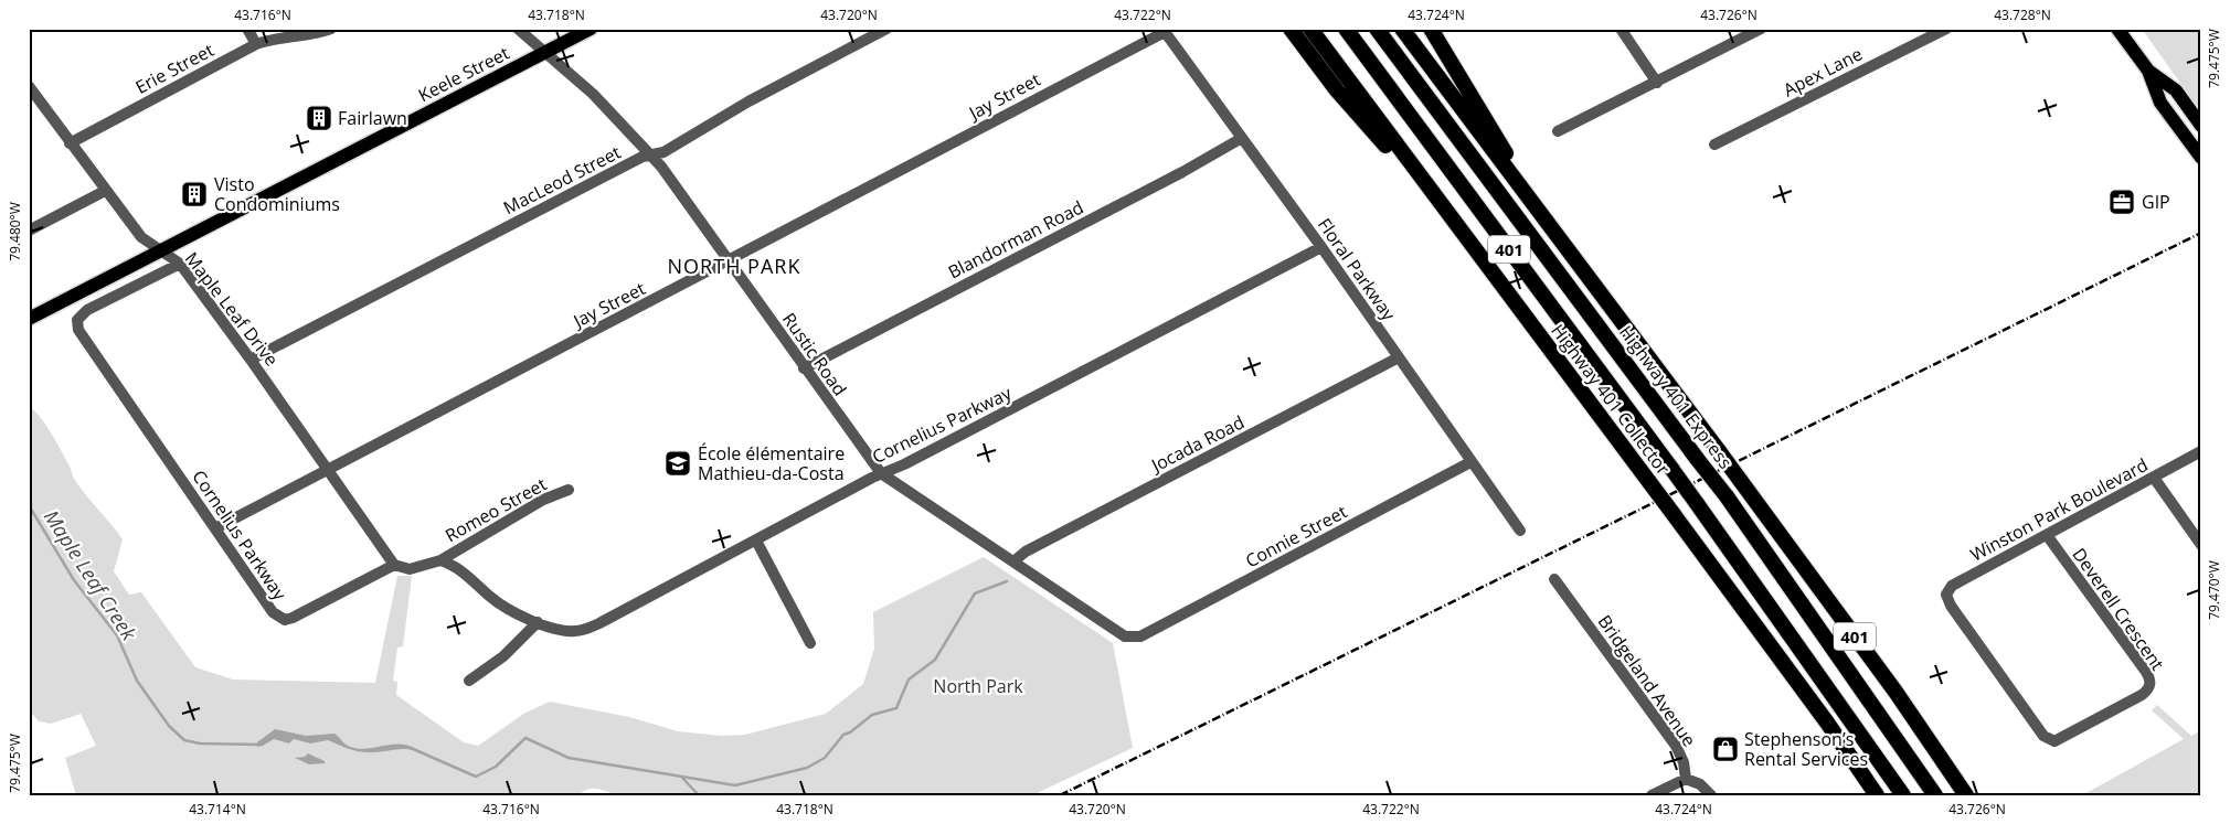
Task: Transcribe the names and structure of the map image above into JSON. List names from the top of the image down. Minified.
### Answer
{"streets":{"highway":["401","Highway 401 Express","Highway 401 Collector"],"main road":["Keele Street"],"street":["Erie Street","Apex Lane","Jay Street","MacLeod Street","Blandorman Road","Floral Parkway","Maple Leaf Drive","Rustic Road","Cornelius Parkway","Jocada Road","Romeo Street","Winston Park Boulevard","Connie Street","Deverell Crescent","Bridgeland Avenue"]},"crossings":[["Erie Street","Maple Leaf Drive"],["Keele Street","Maple Leaf Drive"],["Keele Street","Rustic Road"],["Jay Street","Floral Parkway"],["Jay Street","Maple Leaf Drive"],["Jay Street","Rustic Road"],["Jay Street","Cornelius Parkway"],["MacLeod Street","Maple Leaf Drive"],["MacLeod Street","Rustic Road"],["Blandorman Road","Floral Parkway"],["Blandorman Road","Rustic Road"],["Floral Parkway","Cornelius Parkway"],["Floral Parkway","Jocada Road"],["Floral Parkway","Connie Street"],["Maple Leaf Drive","Cornelius Parkway"],["Rustic Road","Cornelius Parkway"],["Rustic Road","Jocada Road"],["Rustic Road","Connie Street"],["Cornelius Parkway","Romeo Street"],["Winston Park Boulevard","Deverell Crescent"]],"districts":["NORTH PARK"],"water":["Maple Leaf Creek"],"parks":["North Park"],"places":{"building":["Fairlawn","Visto Condominiums"],"office":["GIP"],"school or university":["École élémentaire Mathieu-da-Costa"],"shop":["Stephenson’s Rental Services"]},"coordinates":["43.716°N","43.718°N","43.720°N","43.722°N","43.724°N","43.726°N","43.728°N","79.475°W","79.480°W","79.470°W","43.714°N"]}
